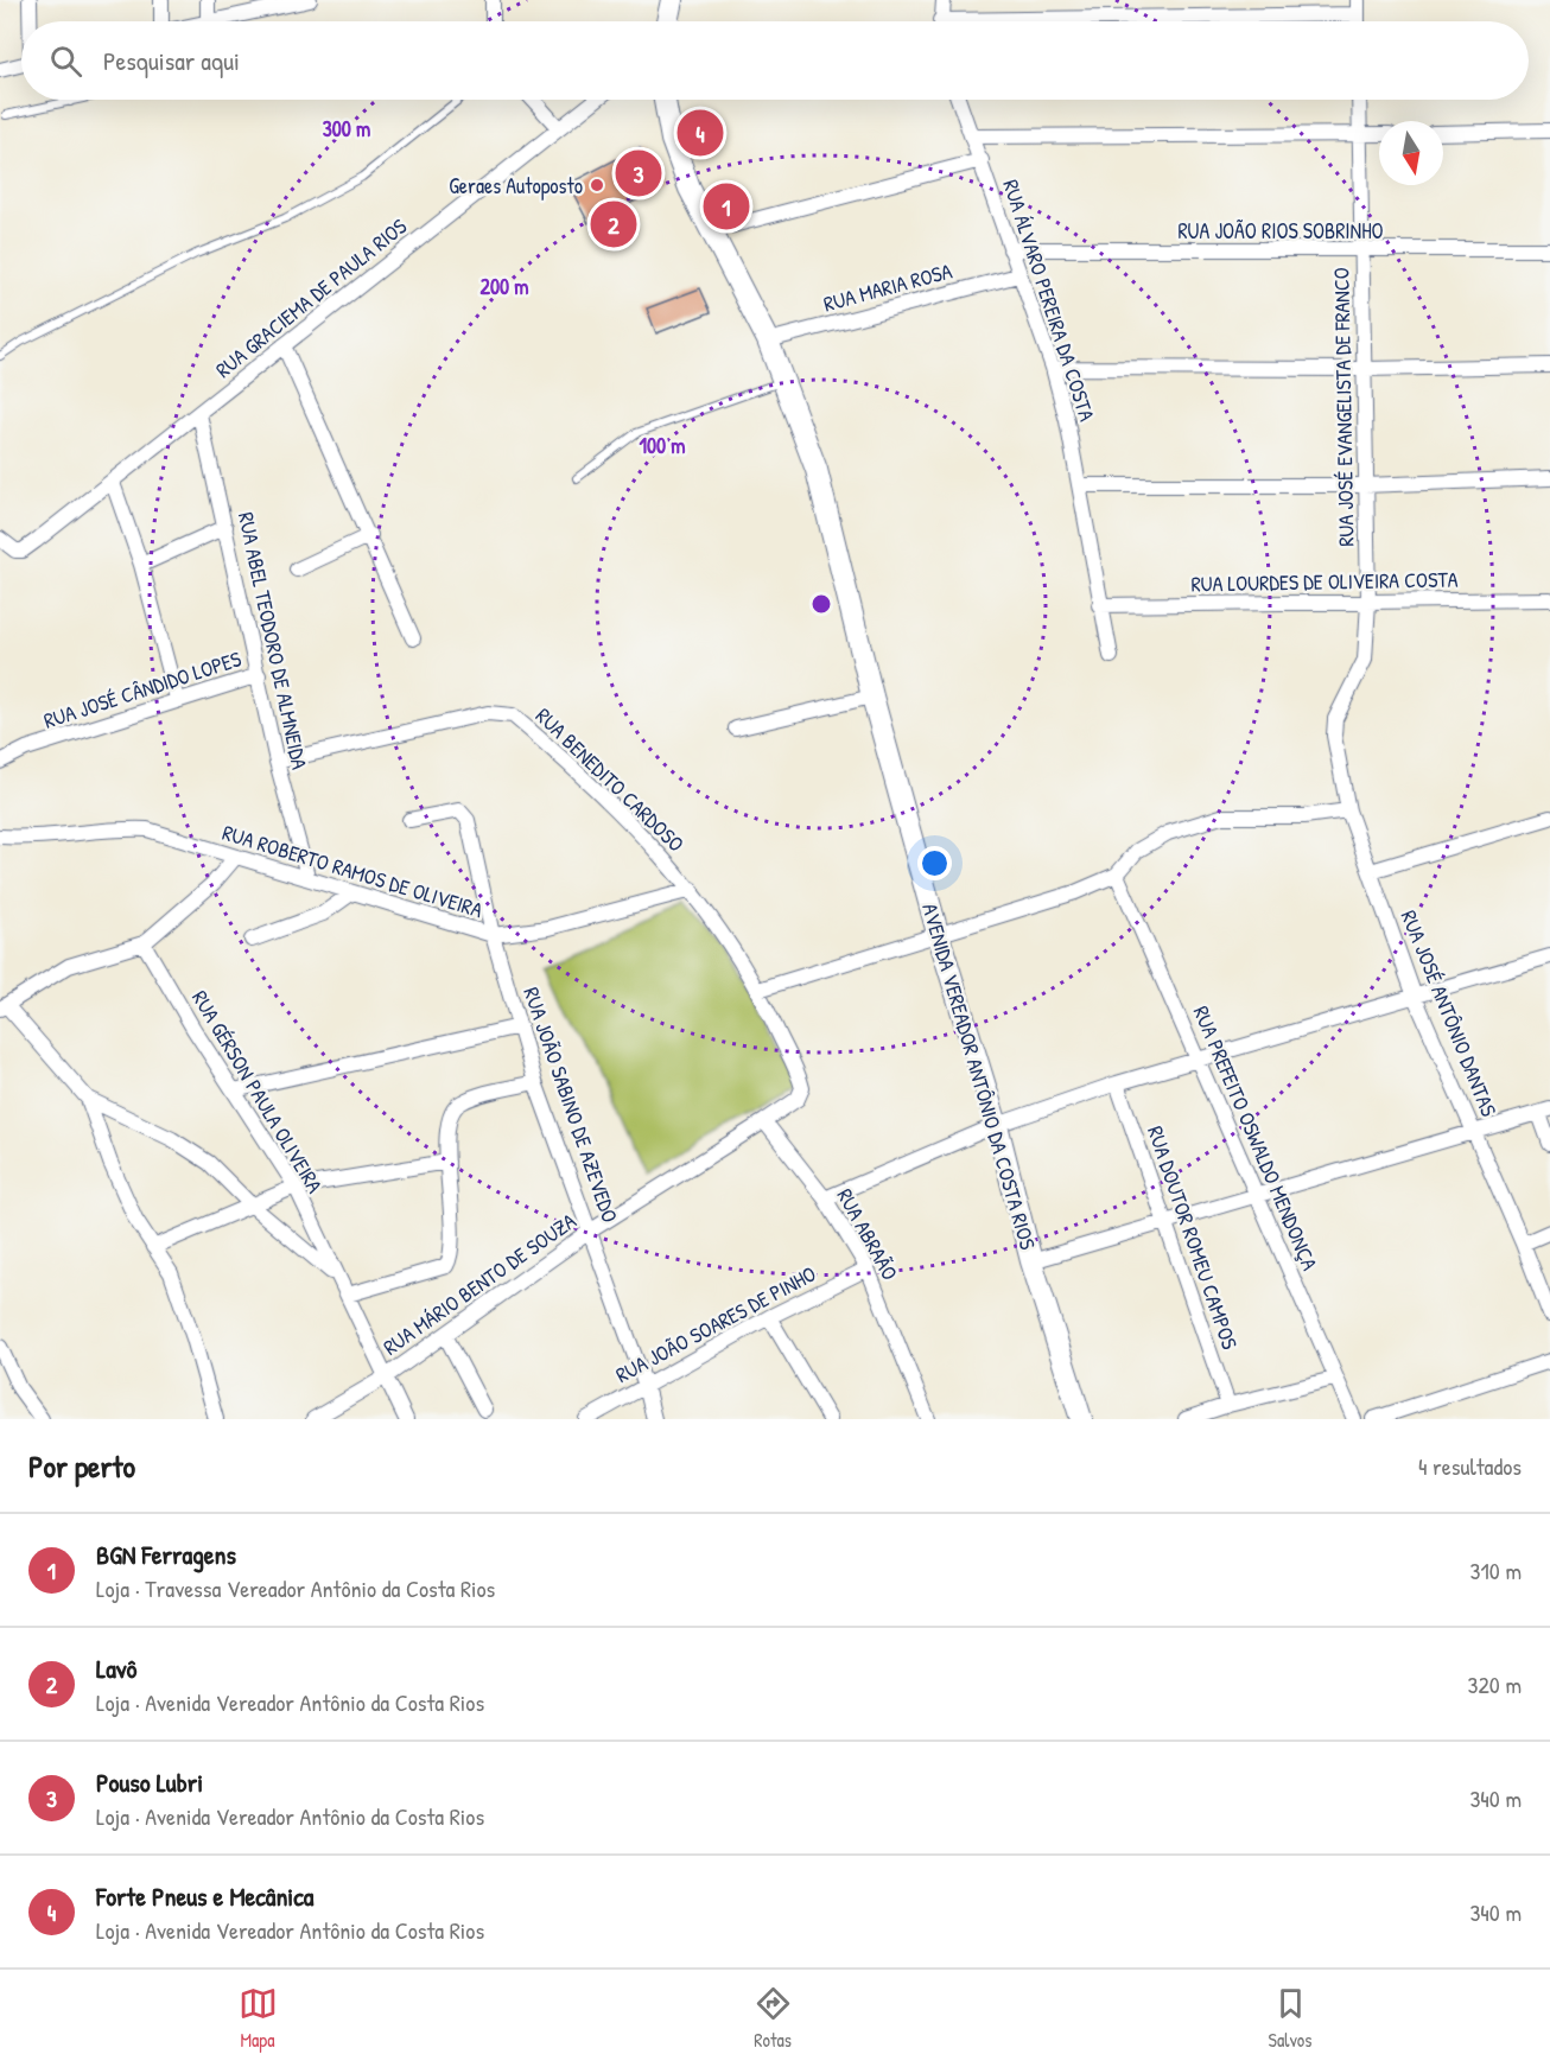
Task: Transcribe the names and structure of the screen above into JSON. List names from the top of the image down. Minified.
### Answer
{"streets":{"main road":["AVENIDA VEREADOR ANTÔNIO DA COSTA RIOS"],"street":["RUA JOÃO RIOS SOBRINHO","RUA MARIA ROSA","RUA GRACIEMA DE PAULA RIOS","RUA ÁLVARO PEREIRA DA COSTA","RUA JOSÉ EVANGELISTA DE FRANCO","RUA LOURDES DE OLIVEIRA COSTA","RUA ABEL TEODORO DE ALMNEIDA","RUA JOSÉ CÂNDIDO LOPES","RUA BENEDITO CARDOSO","RUA ROBERTO RAMOS DE OLIVEIRA","RUA JOSÉ ANTÔNIO DANTAS","RUA GÉRSON PAULA OLIVEIRA","RUA JOÃO SABINO DE AZEVEDO","RUA PREFEITO OSWALDO MENDONÇA","RUA ABRAÃO","RUA DOUTOR ROMEU CAMPOS","RUA MÁRIO BENTO DE SOUZA","RUA JOÃO SOARES DE PINHO"]},"crossings":[["RUA JOÃO RIOS SOBRINHO","RUA ÁLVARO PEREIRA DA COSTA"],["RUA JOÃO RIOS SOBRINHO","RUA JOSÉ EVANGELISTA DE FRANCO"],["RUA MARIA ROSA","RUA ÁLVARO PEREIRA DA COSTA"],["RUA MARIA ROSA","AVENIDA VEREADOR ANTÔNIO DA COSTA RIOS"],["RUA GRACIEMA DE PAULA RIOS","RUA ABEL TEODORO DE ALMNEIDA"],["RUA ÁLVARO PEREIRA DA COSTA","RUA LOURDES DE OLIVEIRA COSTA"],["RUA JOSÉ EVANGELISTA DE FRANCO","RUA LOURDES DE OLIVEIRA COSTA"],["RUA JOSÉ EVANGELISTA DE FRANCO","RUA JOSÉ ANTÔNIO DANTAS"],["RUA ABEL TEODORO DE ALMNEIDA","RUA JOSÉ CÂNDIDO LOPES"],["RUA ABEL TEODORO DE ALMNEIDA","RUA BENEDITO CARDOSO"],["RUA ABEL TEODORO DE ALMNEIDA","RUA ROBERTO RAMOS DE OLIVEIRA"],["RUA BENEDITO CARDOSO","RUA ROBERTO RAMOS DE OLIVEIRA"],["RUA BENEDITO CARDOSO","RUA MÁRIO BENTO DE SOUZA"],["RUA ROBERTO RAMOS DE OLIVEIRA","RUA JOÃO SABINO DE AZEVEDO"],["RUA GÉRSON PAULA OLIVEIRA","RUA MÁRIO BENTO DE SOUZA"],["RUA JOÃO SABINO DE AZEVEDO","RUA MÁRIO BENTO DE SOUZA"],["RUA JOÃO SABINO DE AZEVEDO","RUA JOÃO SOARES DE PINHO"],["RUA ABRAÃO","RUA MÁRIO BENTO DE SOUZA"],["RUA ABRAÃO","RUA JOÃO SOARES DE PINHO"]],"places":["Geraes Autoposto"],"north":"bottom","page":{"search":"Pesquisar aqui","pins":["4","3","1","2"],"heading":["Por perto","4 resultados"],"list":[{"mark":"1","name":"BGN Ferragens","note":"Loja · Travessa Vereador Antônio da Costa Rios","value":"310 m"},{"mark":"2","name":"Lavô","note":"Loja · Avenida Vereador Antônio da Costa Rios","value":"320 m"},{"mark":"3","name":"Pouso Lubri","note":"Loja · Avenida Vereador Antônio da Costa Rios","value":"340 m"},{"mark":"4","name":"Forte Pneus e Mecânica","note":"Loja · Avenida Vereador Antônio da Costa Rios","value":"340 m"}],"nav":["Mapa","Rotas","Salvos"]},"rings":["300 m","200 m","100 m"]}
